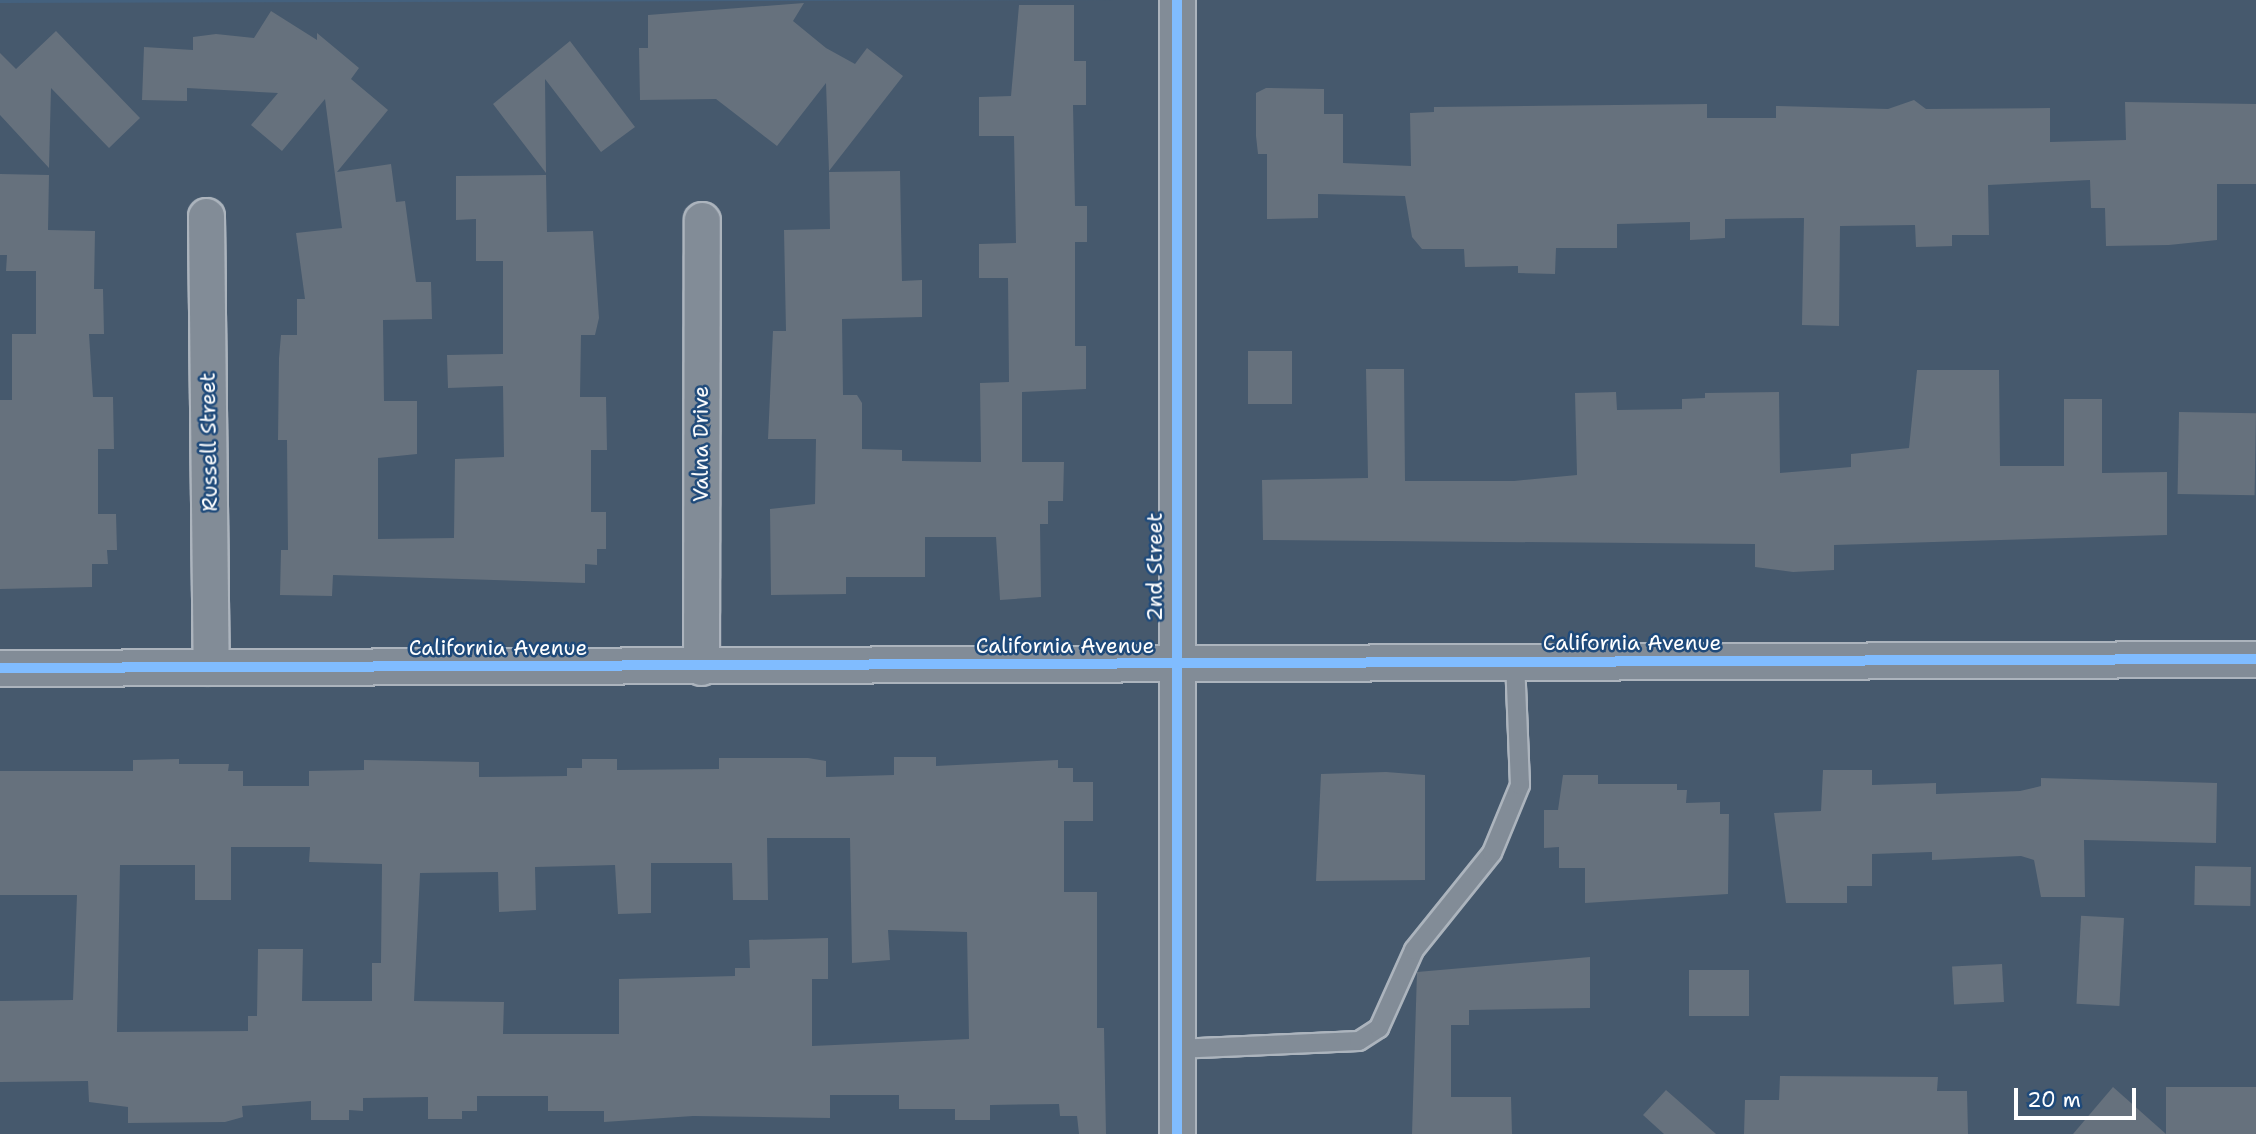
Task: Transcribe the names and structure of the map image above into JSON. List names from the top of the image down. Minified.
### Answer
{"streets":{"street":["Russell Street","Valna Drive","2nd Street","California Avenue"]},"crossings":[["Russell Street","California Avenue"],["Valna Drive","California Avenue"],["2nd Street","California Avenue"]],"scale_bar":"20 m"}
